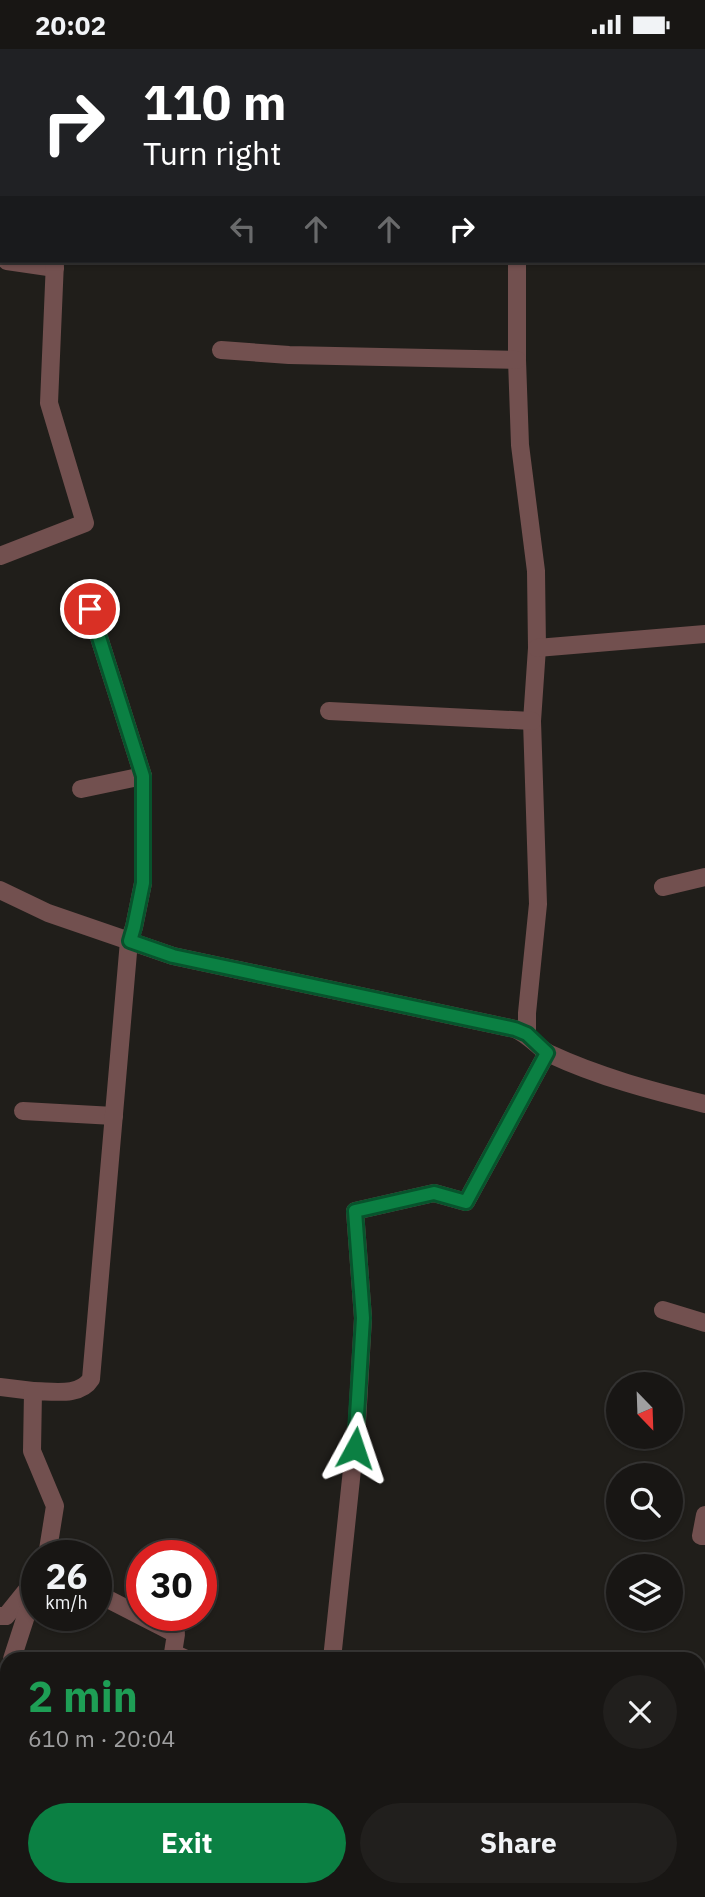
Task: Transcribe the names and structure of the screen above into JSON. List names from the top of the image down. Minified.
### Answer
{"north":"bottom right","page":{"status":"20:02","turn":["110 m","Turn right"],"speed":"26 km/h","limit":"30","heading":["2 min","610 m · 20:04"],"buttons":["Exit","Share"]}}
